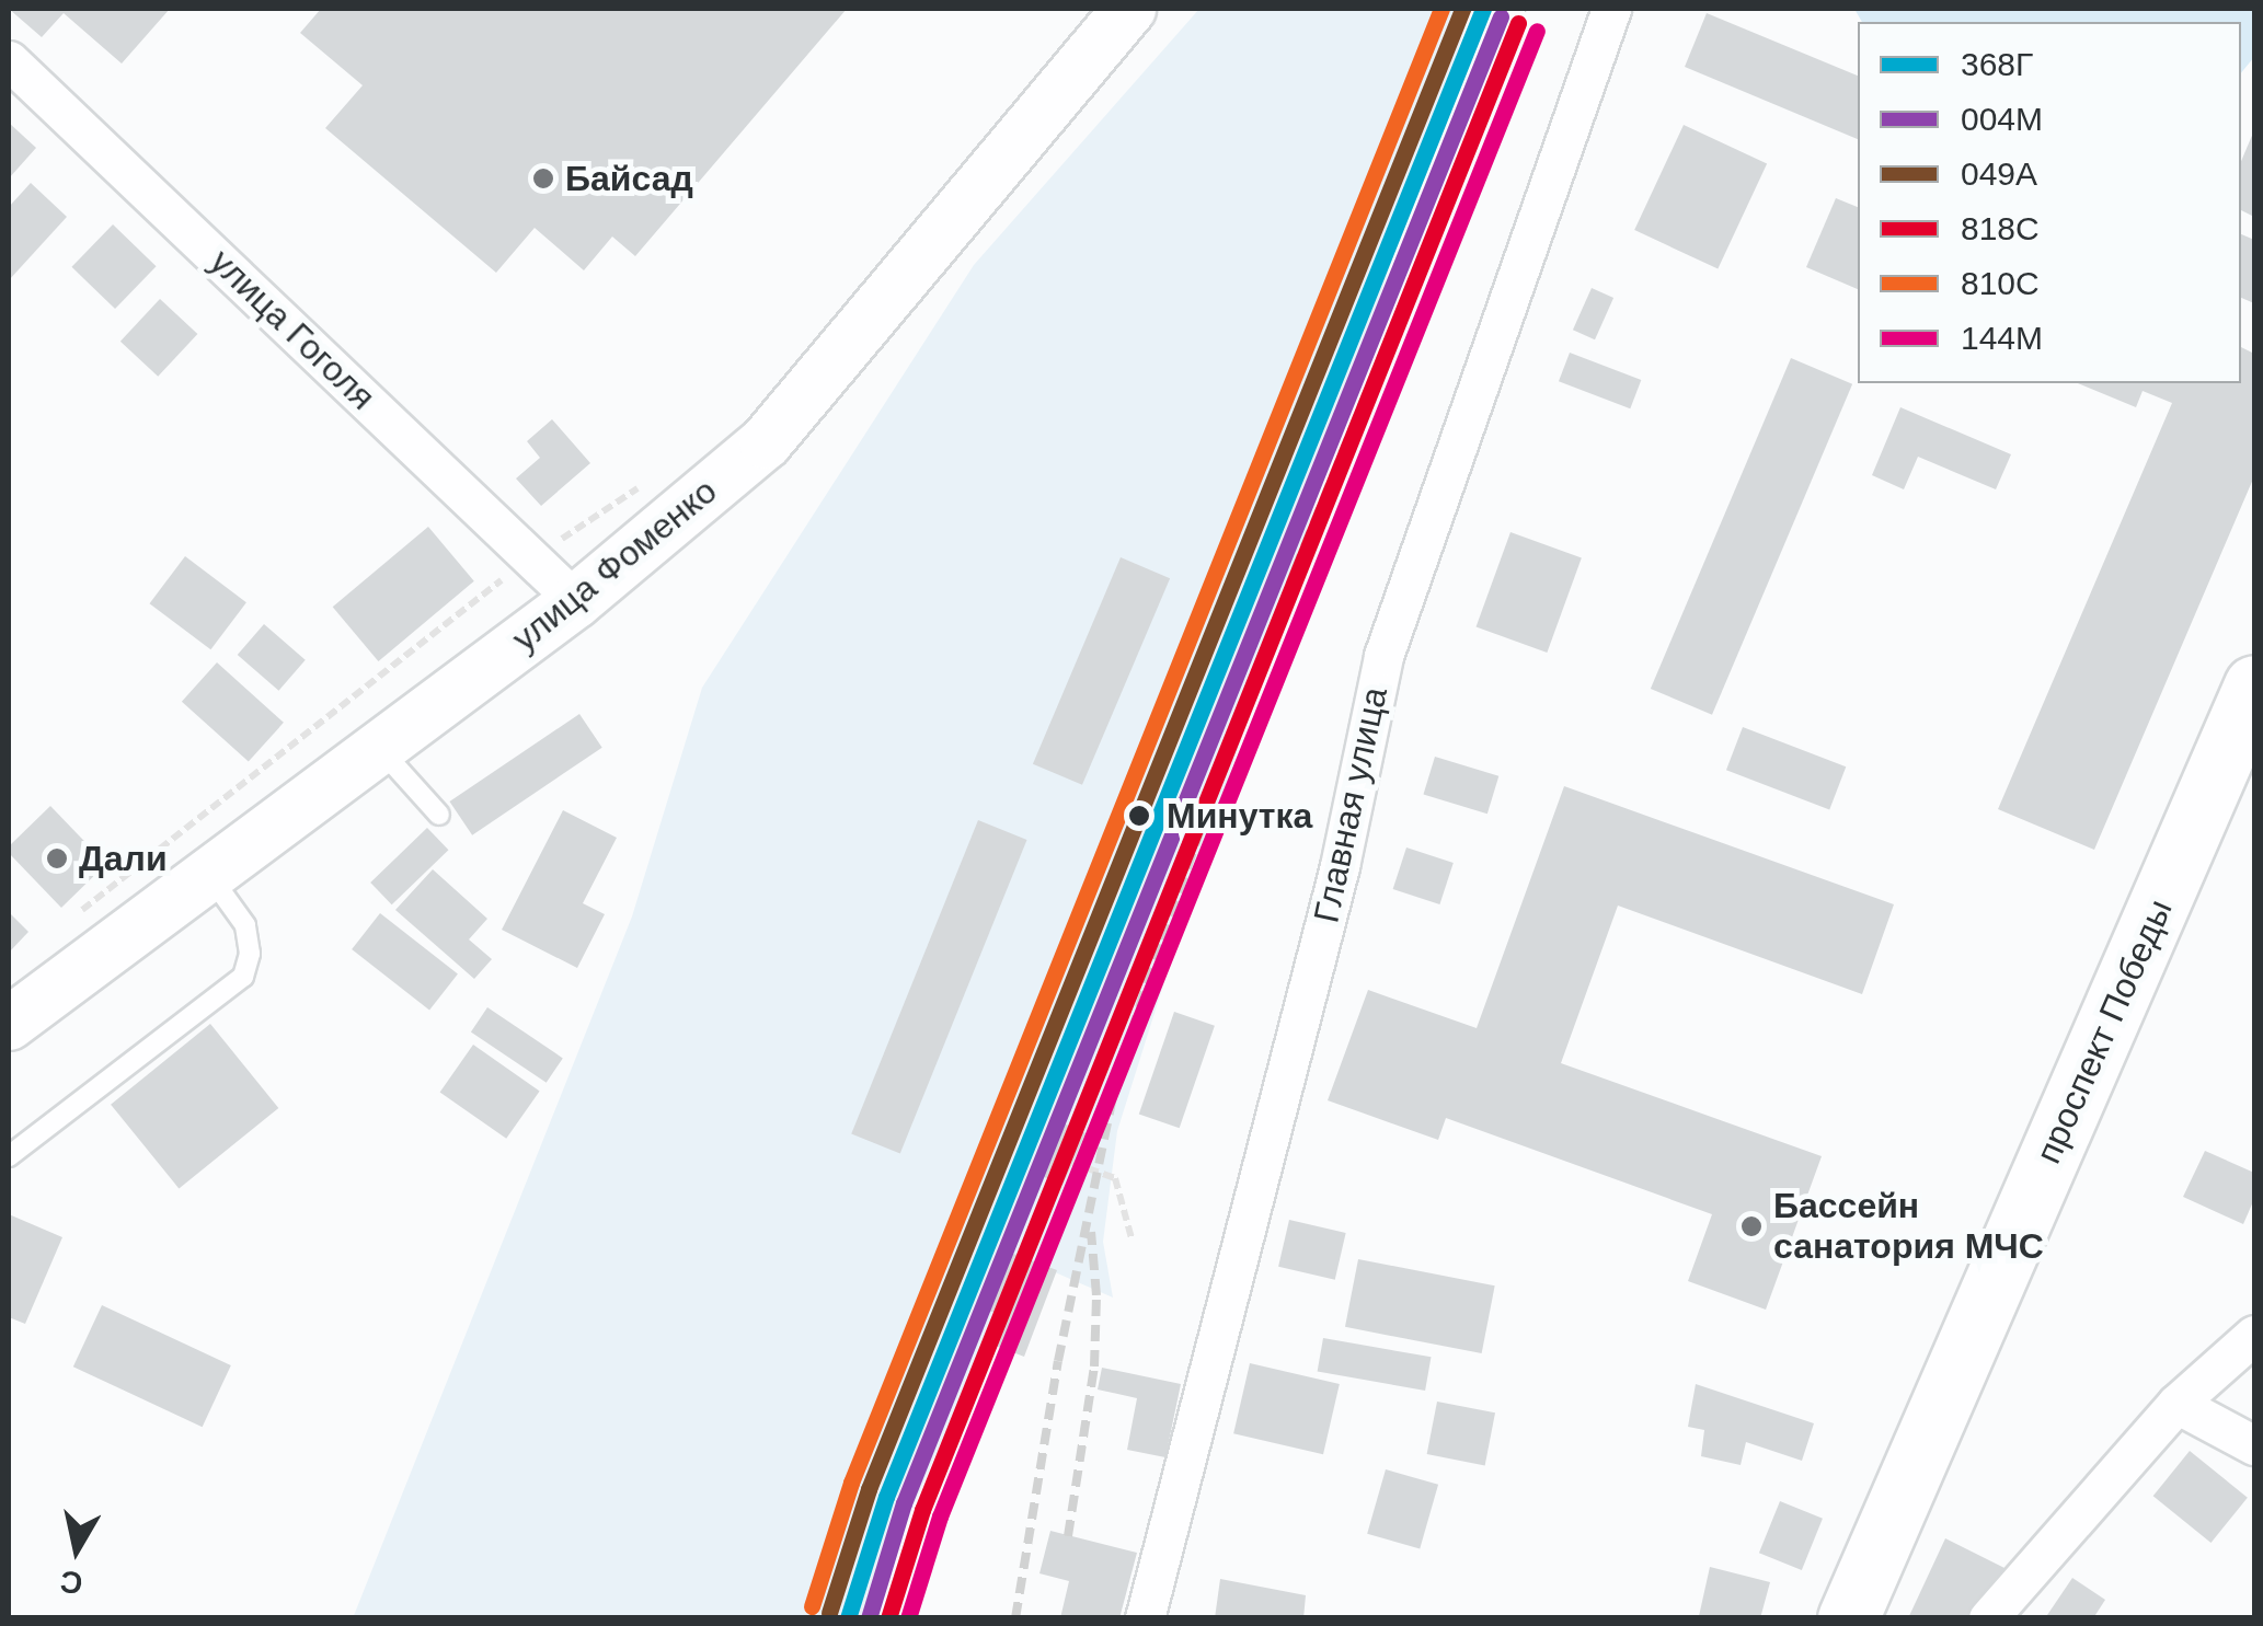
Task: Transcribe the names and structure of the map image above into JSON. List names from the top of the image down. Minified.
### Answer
{"streets":{"main road":["проспект Победы"],"street":["улица Гоголя","улица Фоменко","Главная улица"]},"crossings":[["улица Гоголя","улица Фоменко"]],"places":["Байсад","Минутка","Дали","Бассейн санатория МЧС"],"lines":["transit line 368Г","transit line 049А","transit line 810С","transit line 004М","transit line 818С","transit line 144М"],"legend":["368Г","004М","049А","818С","810С","144М"],"north":"bottom"}
